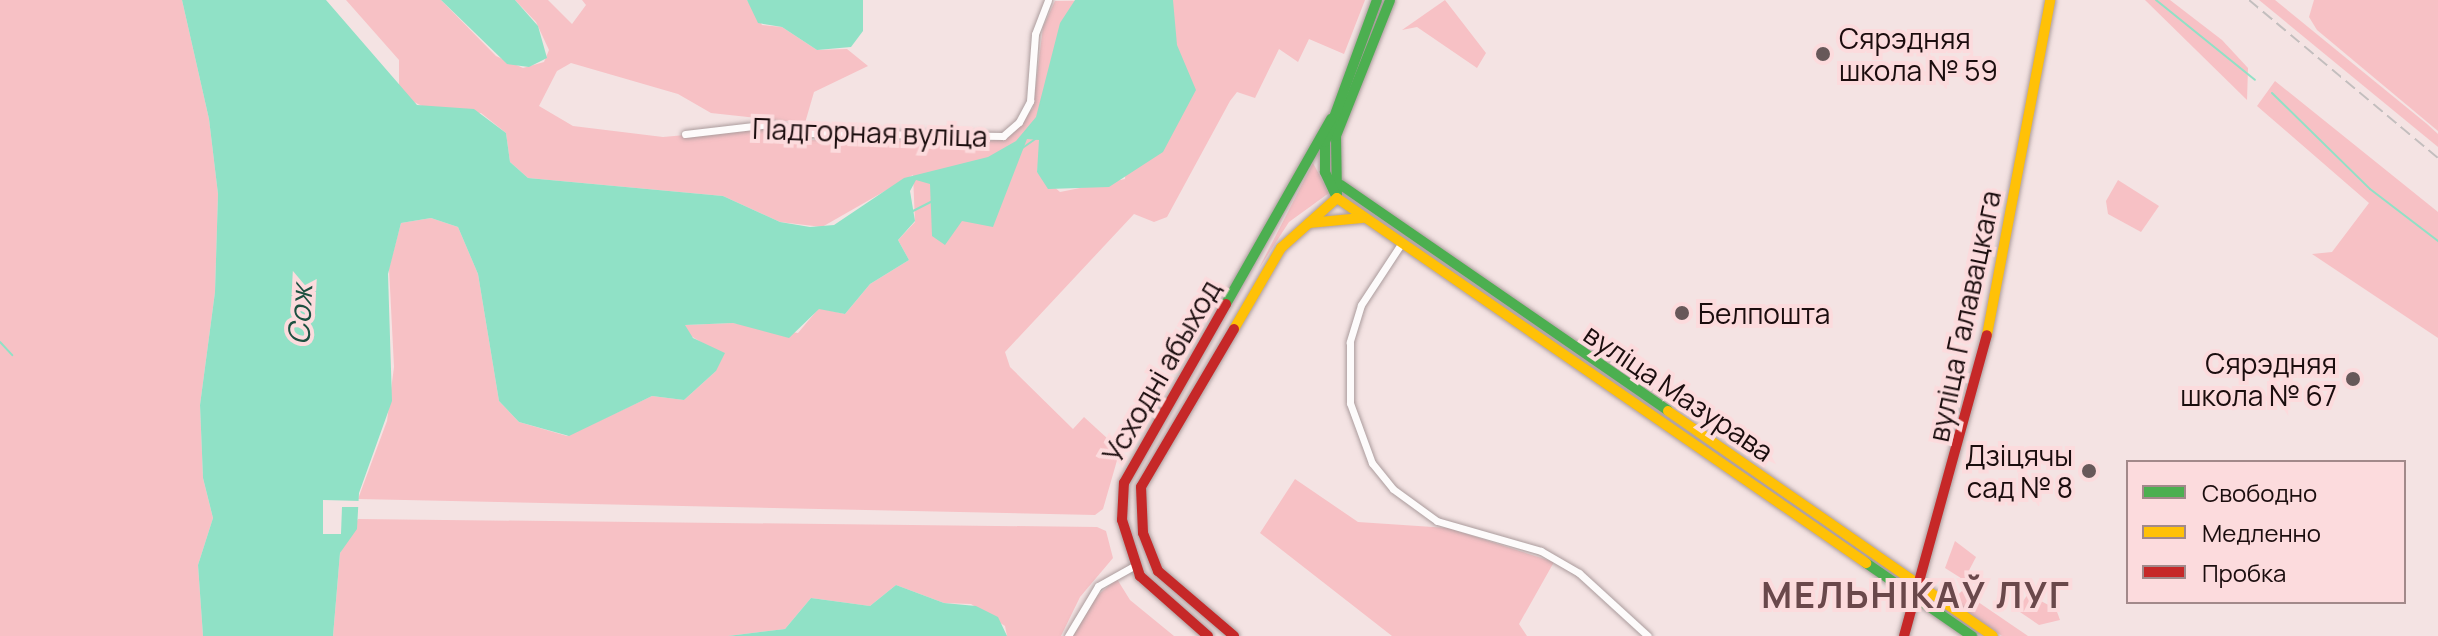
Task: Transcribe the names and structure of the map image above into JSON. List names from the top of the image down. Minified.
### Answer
{"streets":{"main road":["вуліца Галавацкага","Усходні абыход","вуліца Мазурава"],"street":["Падгорная вуліца"]},"crossings":[["вуліца Галавацкага","вуліца Мазурава"],["Усходні абыход","вуліца Мазурава"]],"districts":["МЕЛЬНІКАЎ ЛУГ"],"water":["Сож"],"places":["Сярэдняя школа № 59","Белпошта","Сярэдняя школа № 67","Дзіцячы сад № 8"],"legend":["Свободно","Медленно","Пробка"]}
